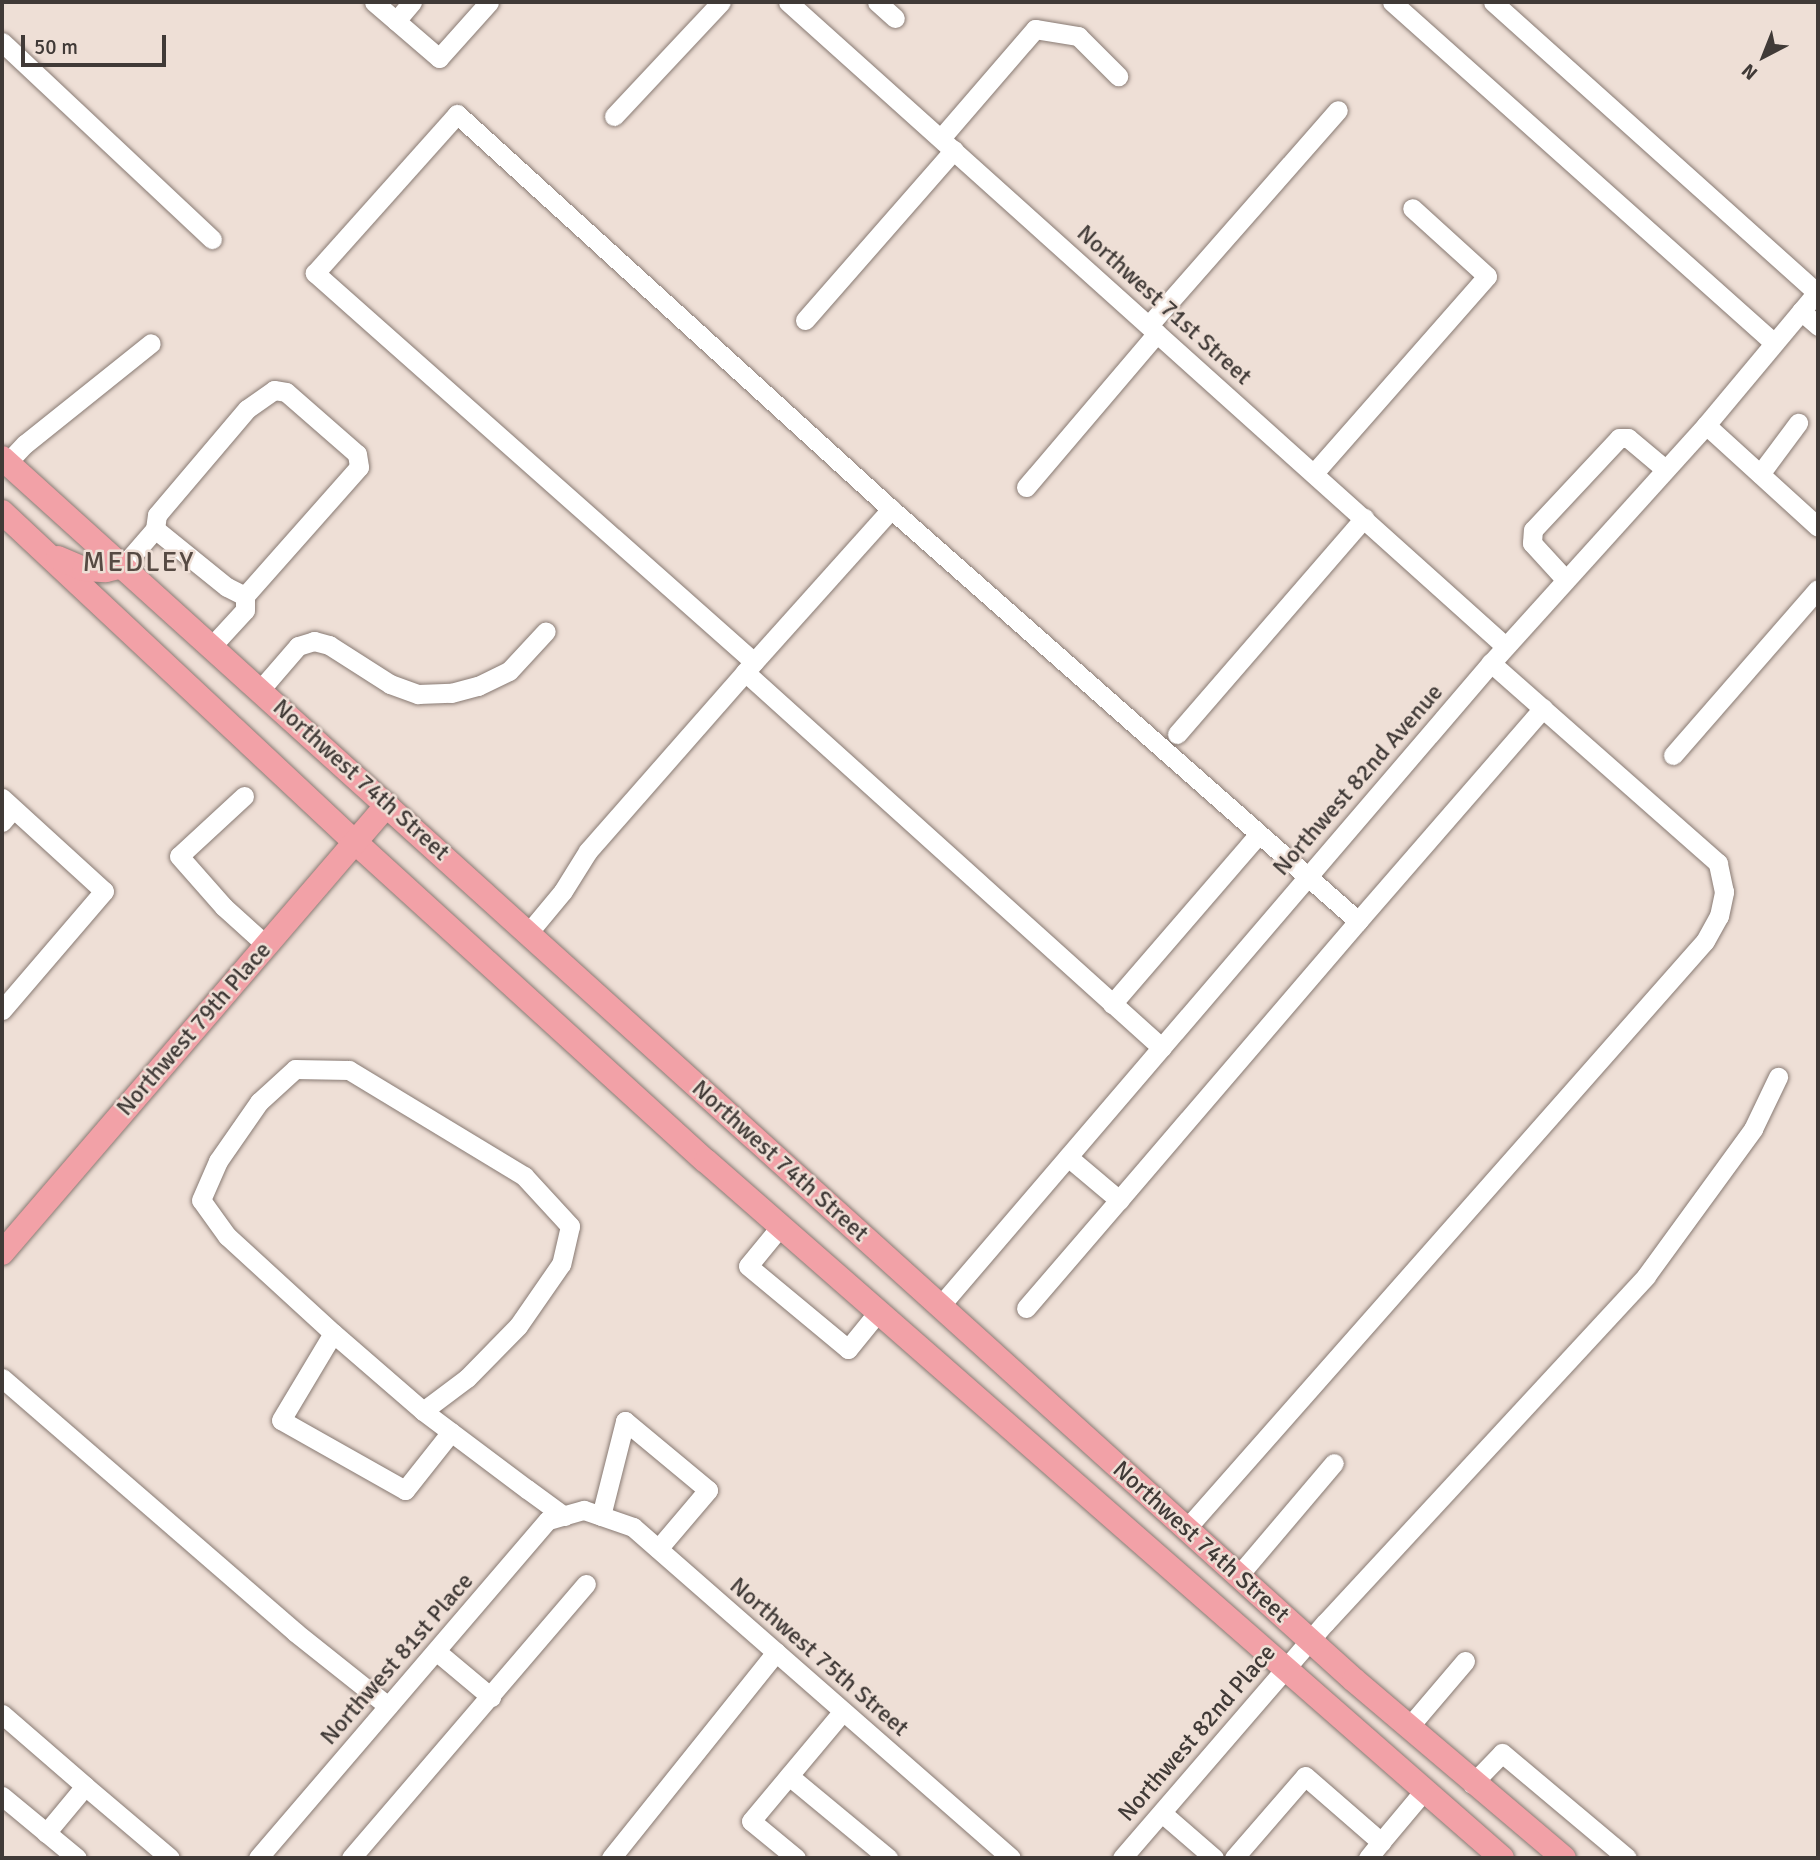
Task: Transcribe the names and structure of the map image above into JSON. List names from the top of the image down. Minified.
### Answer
{"streets":{"main road":["Northwest 74th Street","Northwest 79th Place"],"street":["Northwest 71st Street","Northwest 82nd Avenue","Northwest 75th Street","Northwest 81st Place","Northwest 82nd Place"]},"crossings":[["Northwest 71st Street","Northwest 82nd Avenue"],["Northwest 74th Street","Northwest 82nd Avenue"],["Northwest 74th Street","Northwest 79th Place"],["Northwest 74th Street","Northwest 82nd Place"],["Northwest 75th Street","Northwest 81st Place"]],"districts":["MEDLEY"],"scale_bar":"50 m","north":"bottom left"}
